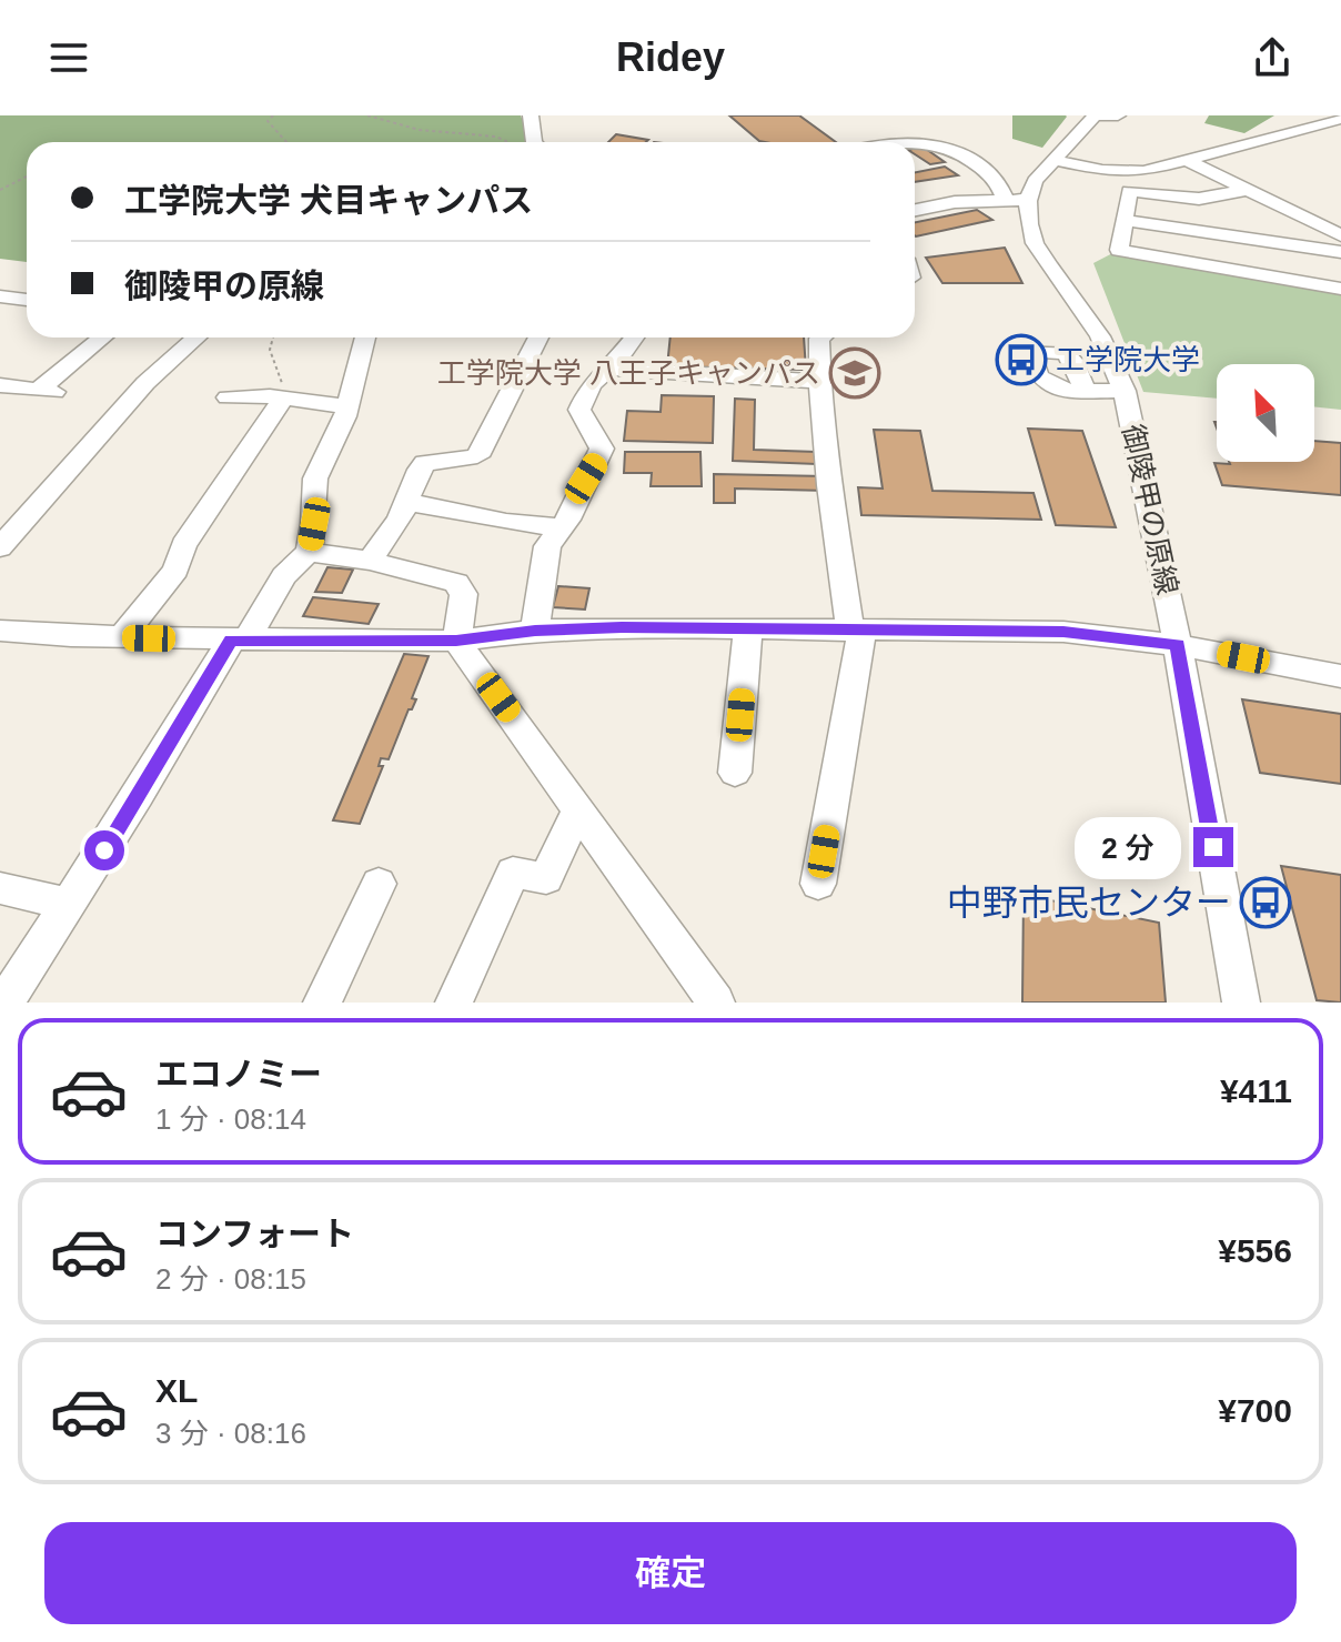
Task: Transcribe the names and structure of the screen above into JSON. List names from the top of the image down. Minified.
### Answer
{"streets":{"street":["御陵甲の原線"]},"places":{"bus stop":["工学院大学","中野市民センター"],"school or university":["工学院大学 八王子キャンパス"]},"north":"top left","page":{"header":"Ridey","banner":["工学院大学 犬目キャンパス","御陵甲の原線"],"bubble":"2 分","list":[{"name":"エコノミー","note":"1 分 · 08:14","value":"¥411"},{"name":"コンフォート","note":"2 分 · 08:15","value":"¥556"},{"name":"XL","note":"3 分 · 08:16","value":"¥700"}],"buttons":"確定"}}
